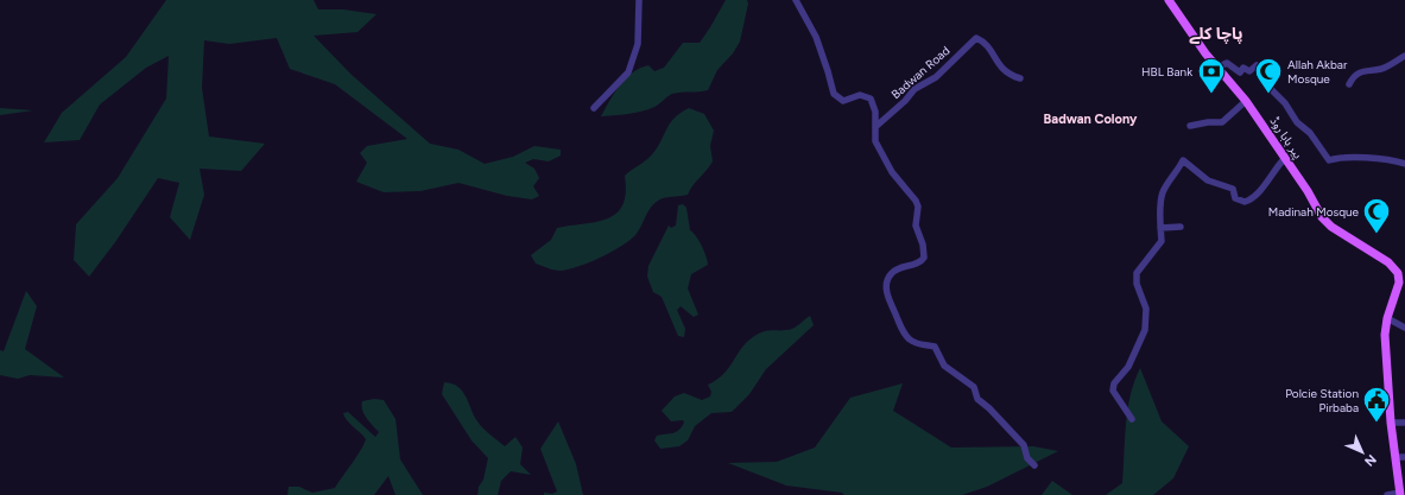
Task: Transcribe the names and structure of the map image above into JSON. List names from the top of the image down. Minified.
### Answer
{"streets":{"main road":["پیر بابا روڈ"],"street":["Badwan Road"]},"districts":["پاچا کلے","Badwan Colony"],"places":{"bank":["HBL Bank"],"mosque":["Allah Akbar Mosque","Madinah Mosque"],"public building":["Polcie Station Pirbaba"]},"north":"bottom right"}
